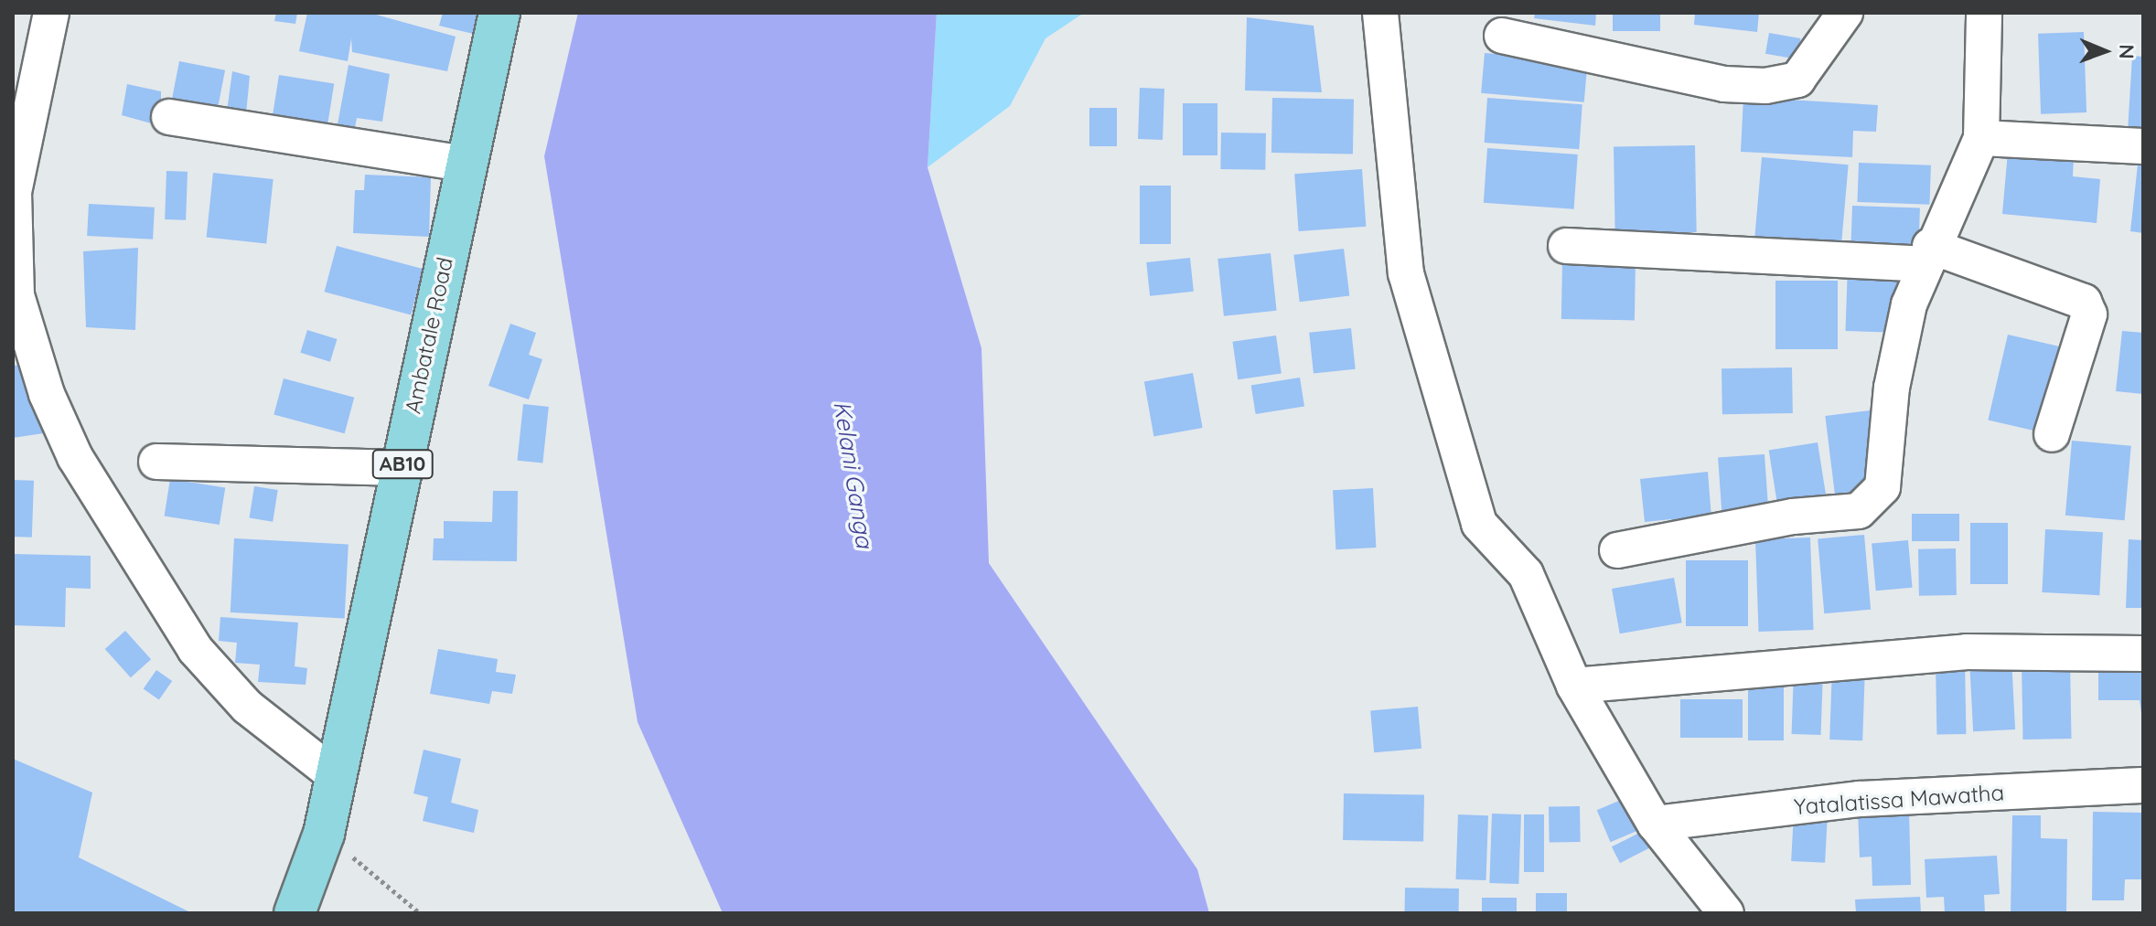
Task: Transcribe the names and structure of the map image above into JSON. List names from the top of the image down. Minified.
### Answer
{"streets":{"main road":["Ambatale Road","AB10"],"street":["Yatalatissa Mawatha"]},"water":["Kelani Ganga"],"north":"right"}
